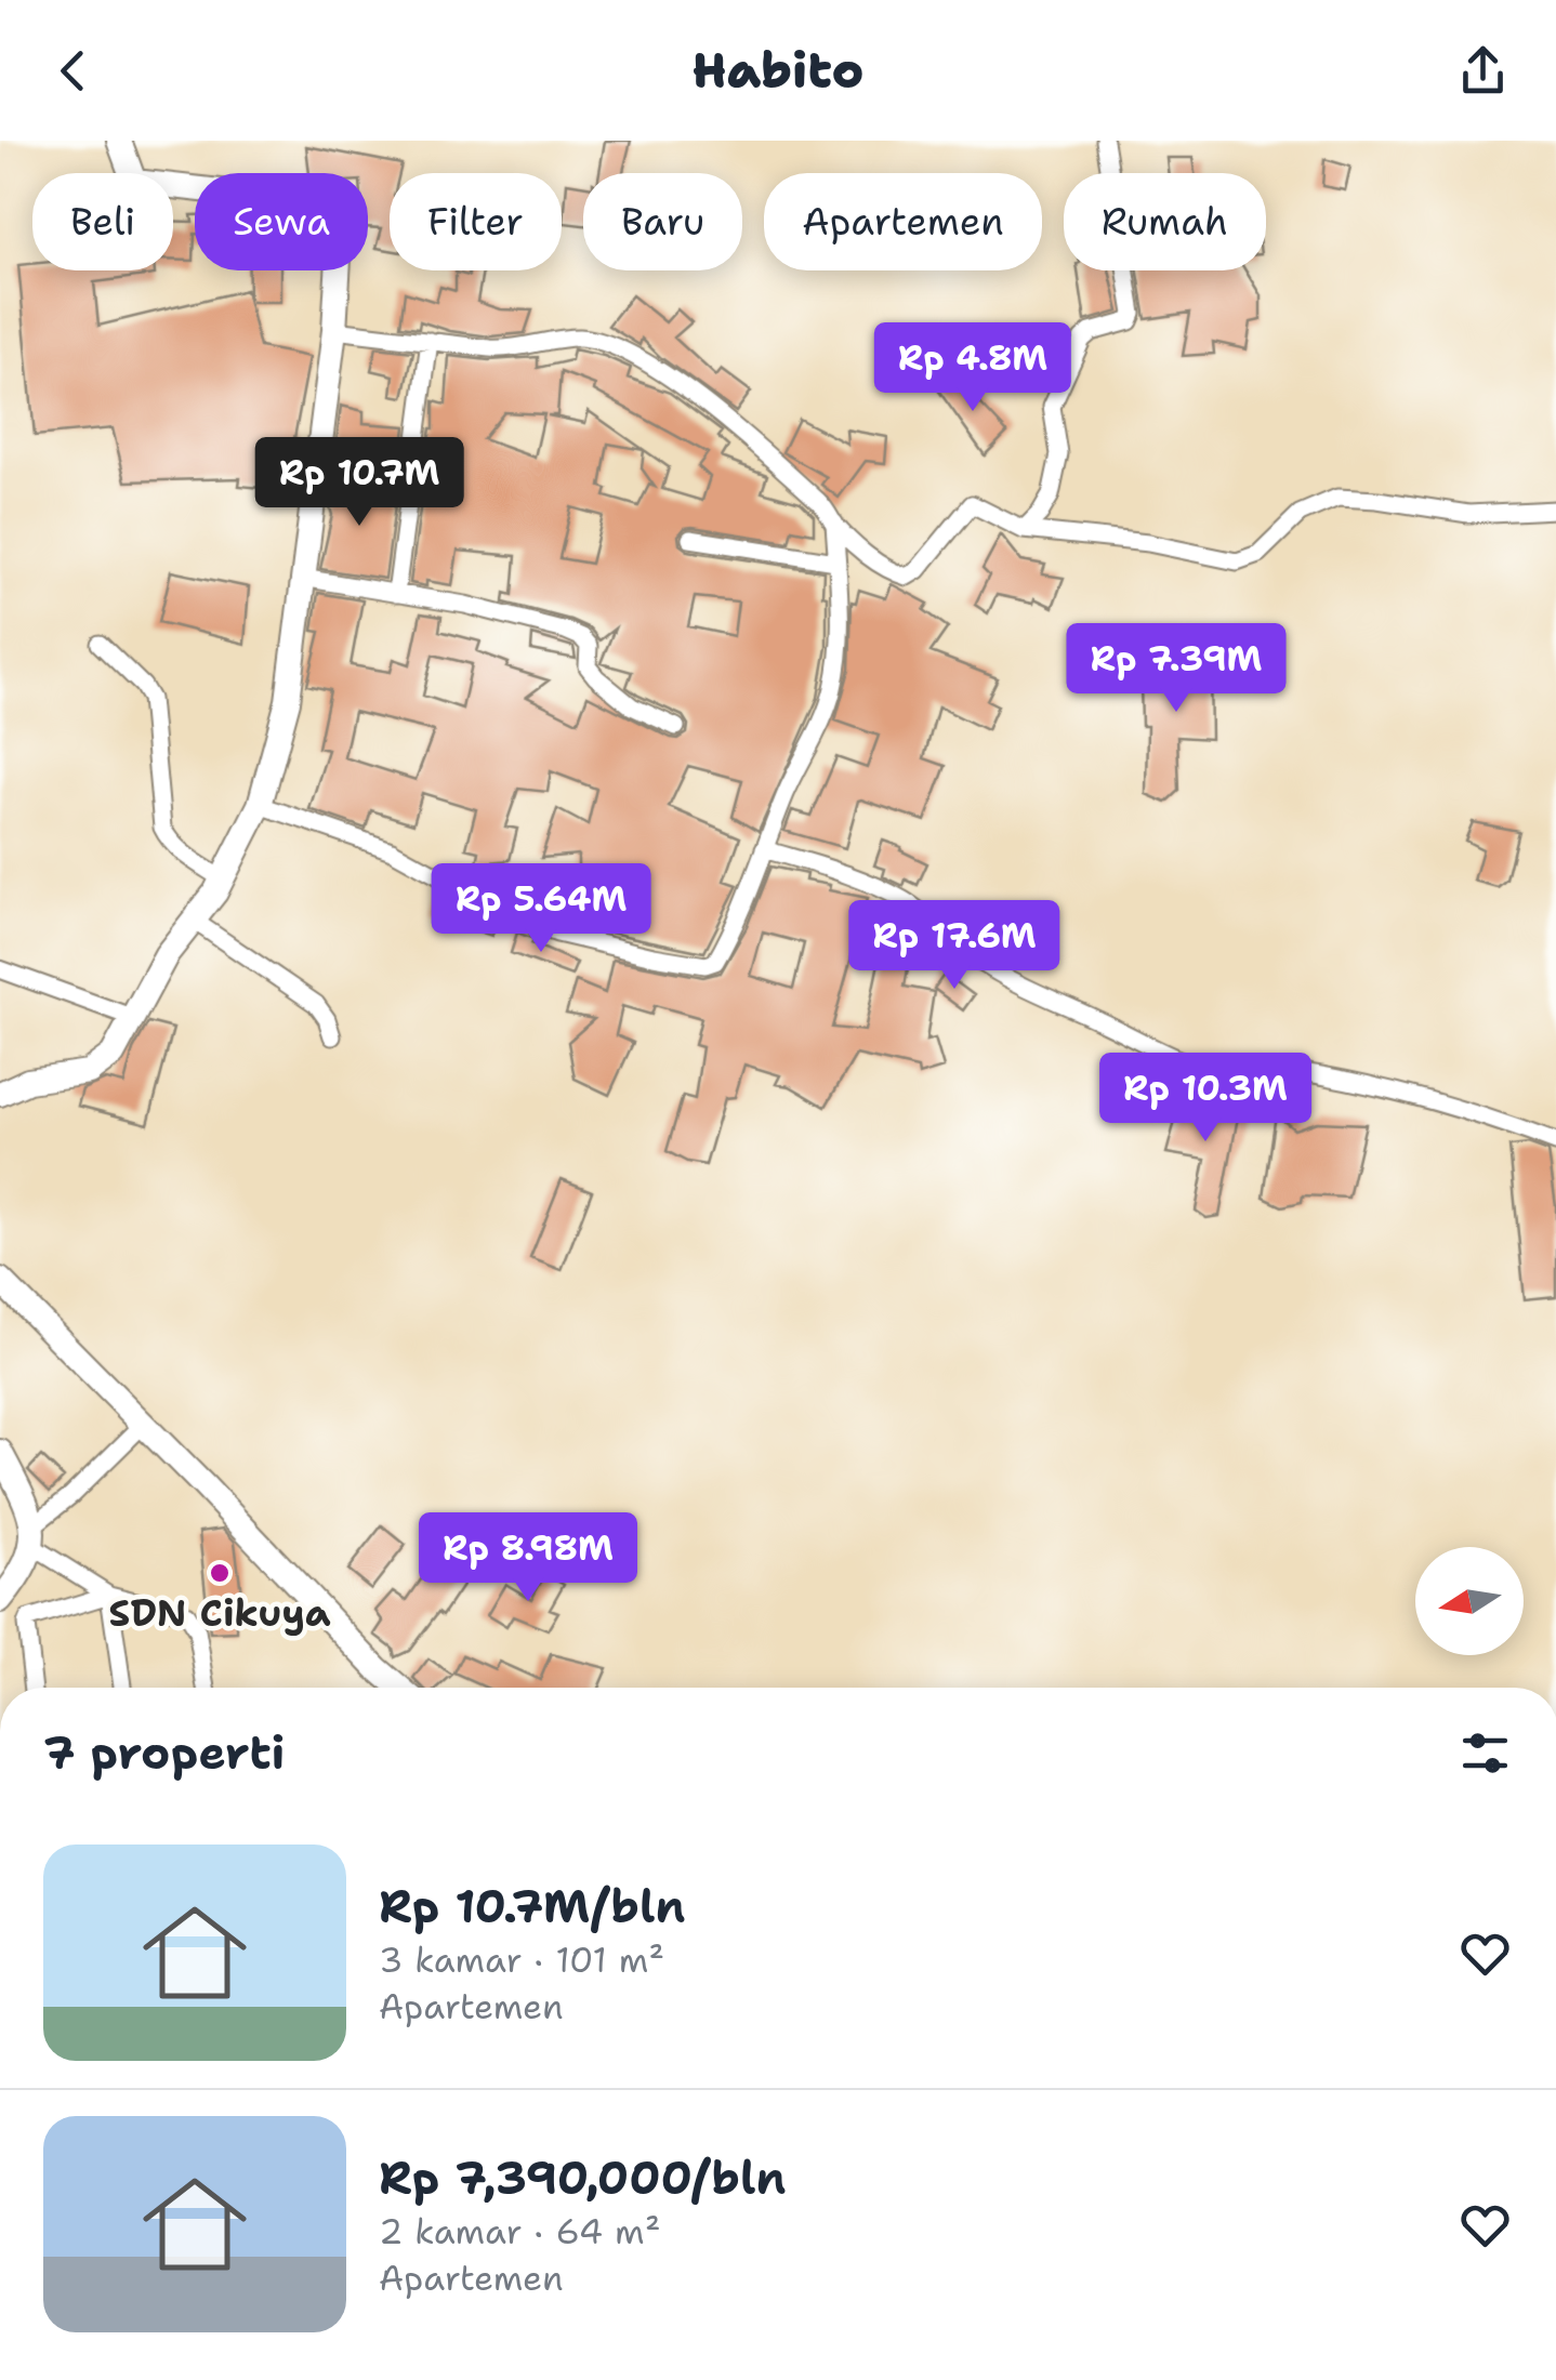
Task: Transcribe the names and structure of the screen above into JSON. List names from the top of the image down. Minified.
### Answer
{"places":["SDN Cikuya"],"north":"left","page":{"header":"Habito","chip":["Beli","Sewa","Filter","Baru","Apartemen","Rumah"],"price":["Rp 4.8M","Rp 10.7M","Rp 7.39M","Rp 5.64M","Rp 17.6M","Rp 10.3M","Rp 8.98M"],"heading":"7 properti","list":[{"name":"Rp 10.7M/bln","note":"3 kamar · 101 m² · Apartemen"},{"name":"Rp 7,390,000/bln","note":"2 kamar · 64 m² · Apartemen"}]}}
